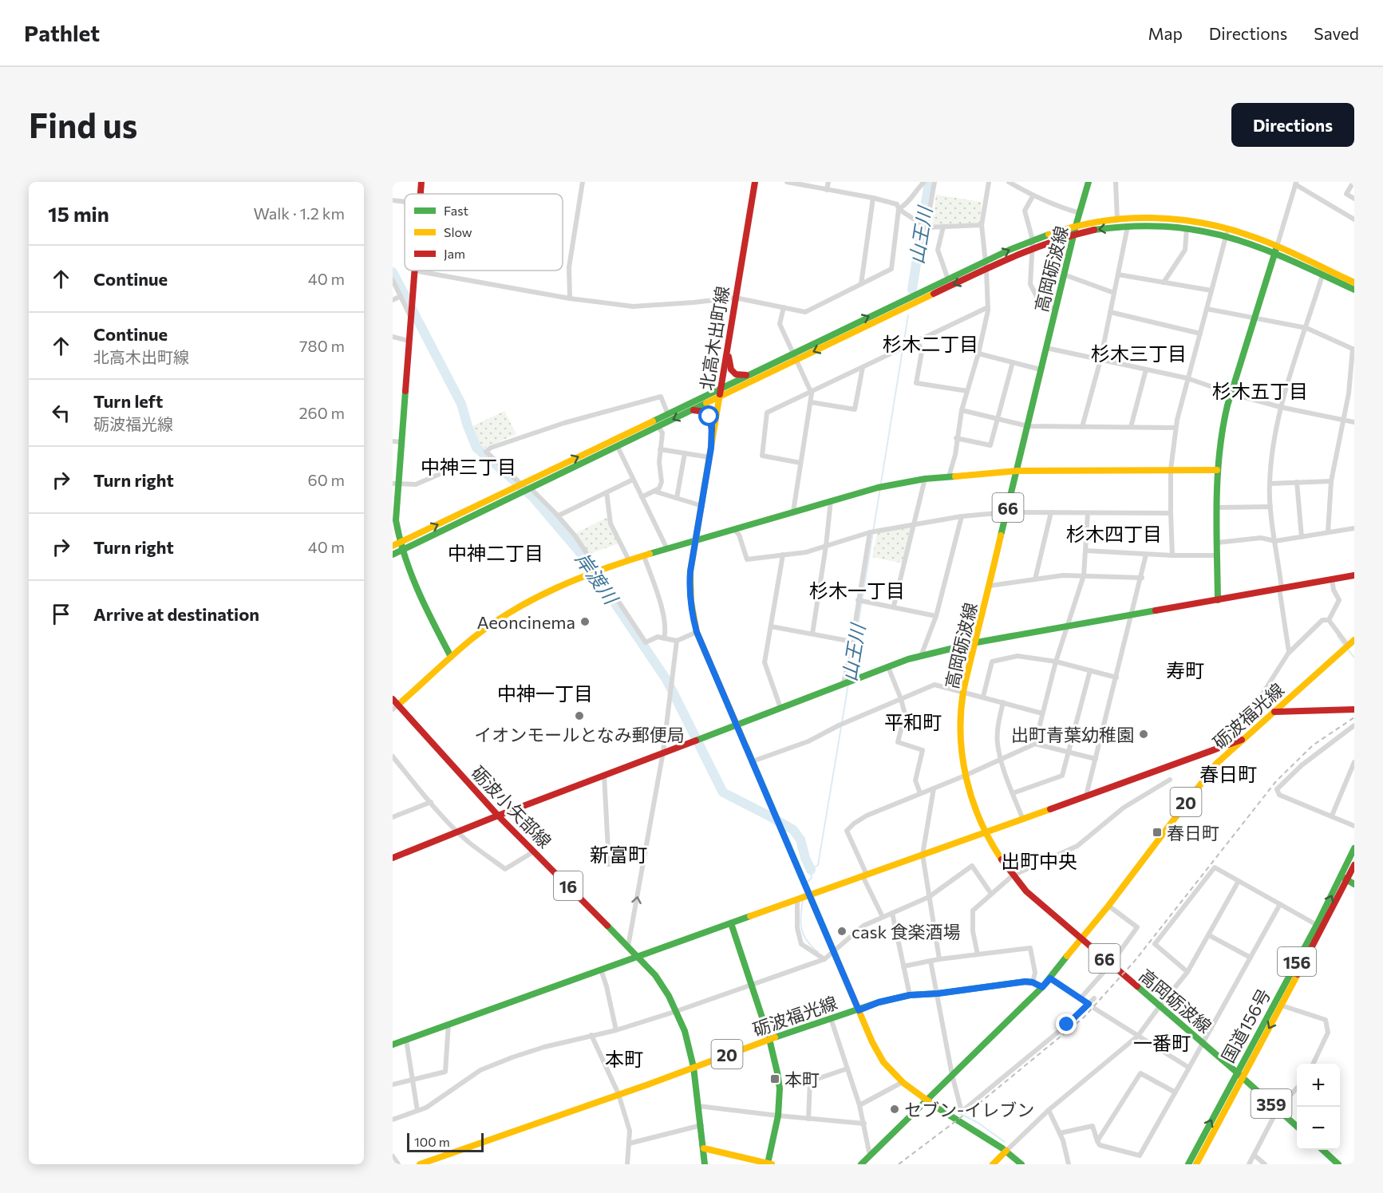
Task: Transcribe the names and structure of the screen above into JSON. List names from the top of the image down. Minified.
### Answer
{"streets":{"main road":["高岡砺波線","北高木出町線","66","砺波福光線","20","砺波小矢部線","16","156","国道156号","359"]},"crossings":[["高岡砺波線","砺波福光線"],["高岡砺波線","国道156号"],["高岡砺波線","359"],["北高木出町線","砺波福光線"],["砺波福光線","砺波小矢部線"],["国道156号","359"]],"districts":["杉木二丁目","杉木三丁目","杉木五丁目","中神三丁目","杉木四丁目","中神二丁目","杉木一丁目","寿町","中神一丁目","平和町","春日町","新富町","出町中央","一番町","本町"],"water":["山王川","岸渡川"],"places":{"other":["Aeoncinema","イオンモールとなみ郵便局","出町青葉幼稚園","cask 食楽酒場","セブン-イレブン"],"transit":["春日町","本町"]},"legend":["Fast","Slow","Jam"],"scale_bar":"100 m","page":{"header":"Pathlet","nav":["Map","Directions","Saved"],"buttons":"Directions","title":"Find us","heading":["15 min","Walk · 1.2 km"],"list":[["Continue","40 m"],["Continue","北高木出町線","780 m"],["Turn left","砺波福光線","260 m"],["Turn right","60 m"],["Turn right","40 m"],"Arrive at destination"],"map_buttons":["+","−"],"scale":"100 m"}}
